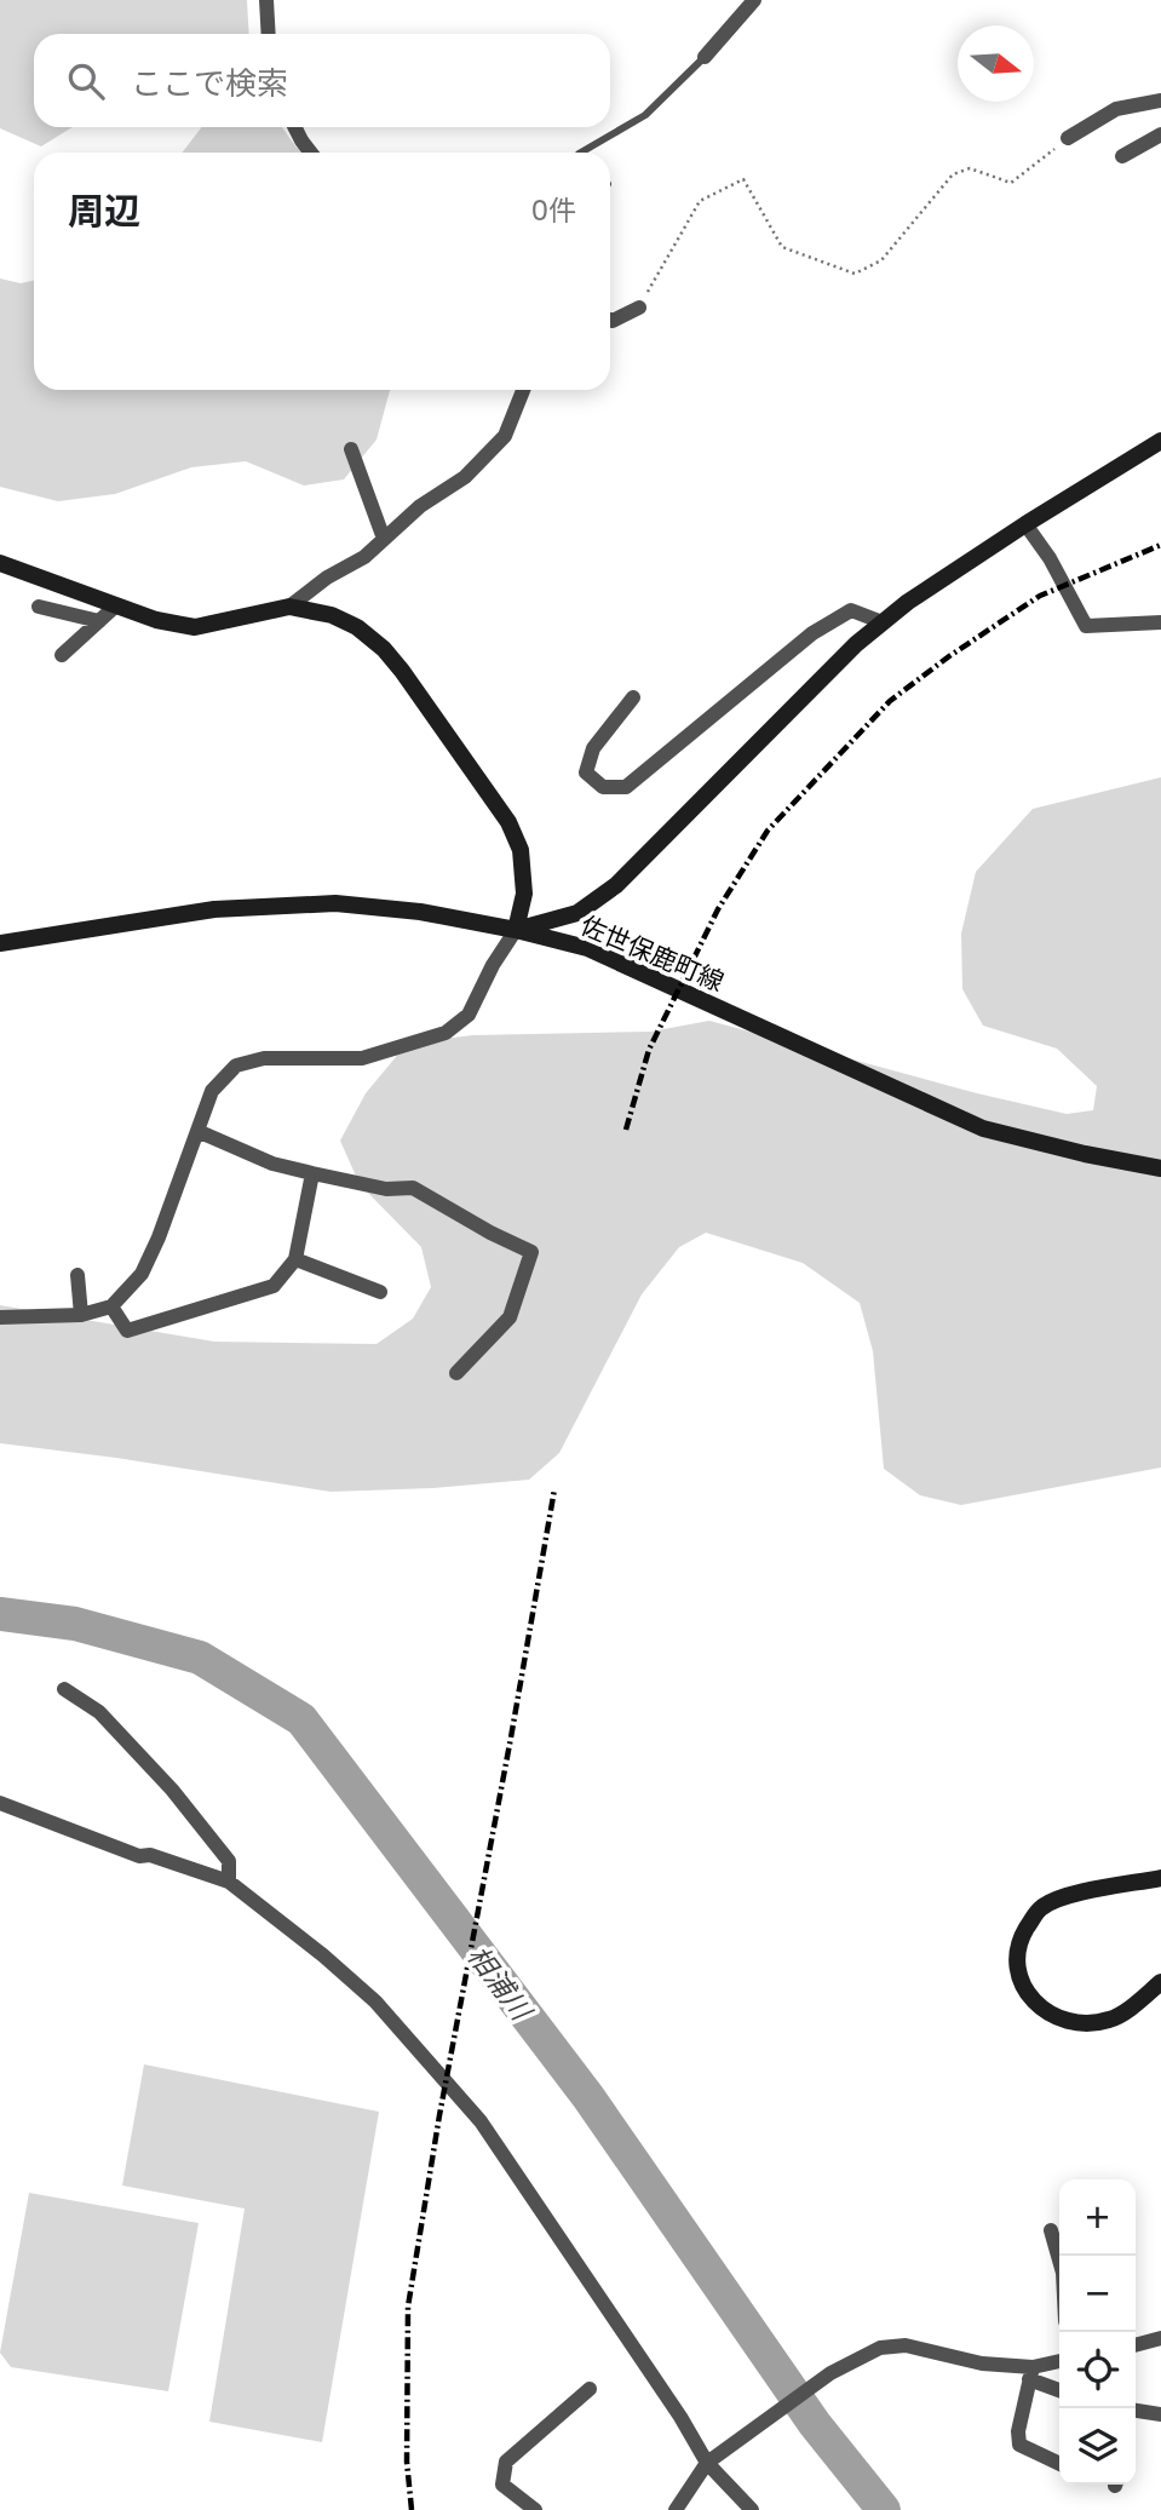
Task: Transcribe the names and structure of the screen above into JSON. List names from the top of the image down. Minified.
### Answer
{"streets":{"street":["佐世保鹿町線"]},"water":["相浦川"],"north":"right","page":{"search":"ここで検索","heading":["周辺","0件"],"map_buttons":["+","−"]}}
